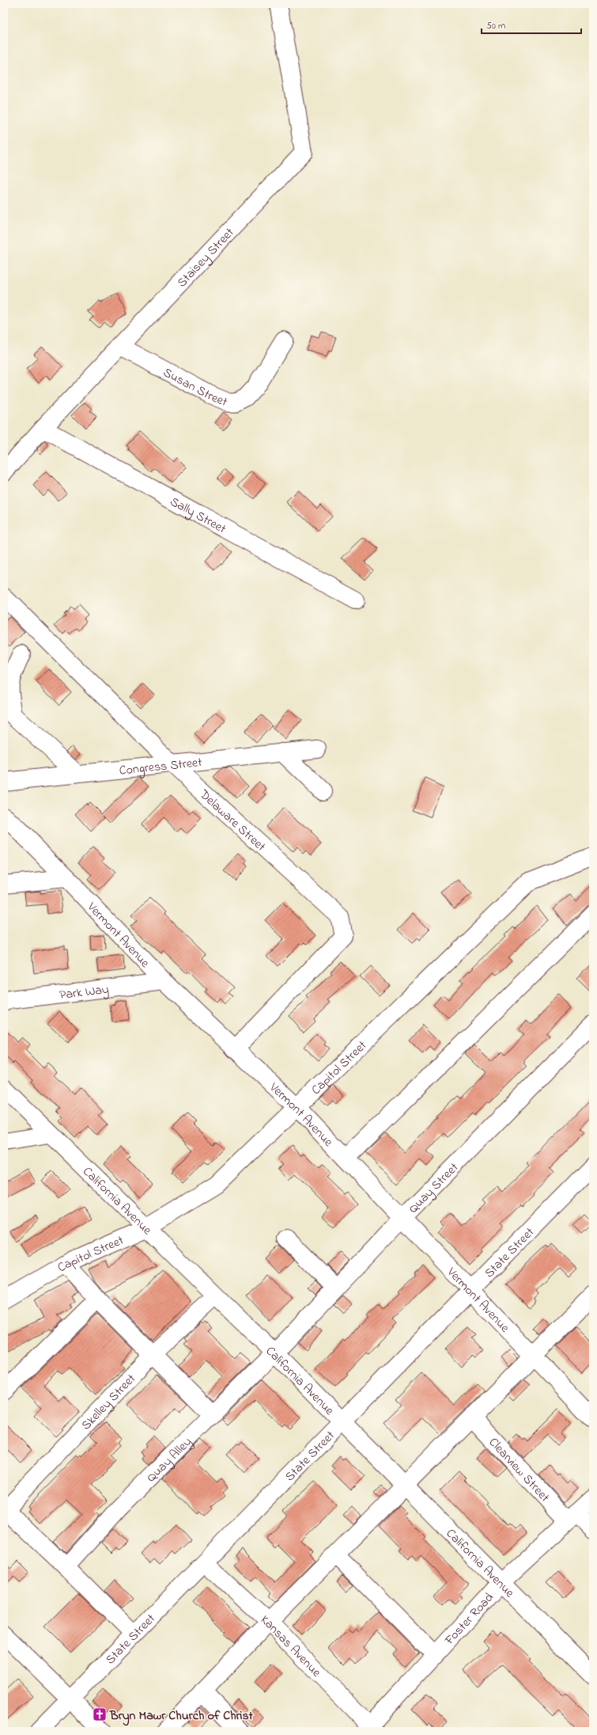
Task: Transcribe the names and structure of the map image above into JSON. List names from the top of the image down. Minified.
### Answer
{"streets":{"street":["Staisey Street","Susan Street","Sally Street","Congress Street","Delaware Street","Vermont Avenue","Park Way","Capitol Street","Quay Street","California Avenue","State Street","Skelley Street","Quay Alley","Clearview Street","Foster Road","Kansas Avenue"]},"crossings":[["Staisey Street","Susan Street"],["Staisey Street","Sally Street"],["Congress Street","Delaware Street"],["Delaware Street","Vermont Avenue"],["Vermont Avenue","Park Way"],["Vermont Avenue","Capitol Street"],["Vermont Avenue","Quay Street"],["Vermont Avenue","State Street"],["Capitol Street","California Avenue"],["Quay Street","California Avenue"],["Quay Street","Quay Alley"],["California Avenue","State Street"],["California Avenue","Skelley Street"],["California Avenue","Quay Alley"],["California Avenue","Foster Road"],["State Street","Kansas Avenue"],["Clearview Street","Foster Road"],["Foster Road","Kansas Avenue"]],"places":{"church":["Bryn Mawr Church of Christ"]},"scale_bar":"50 m"}
